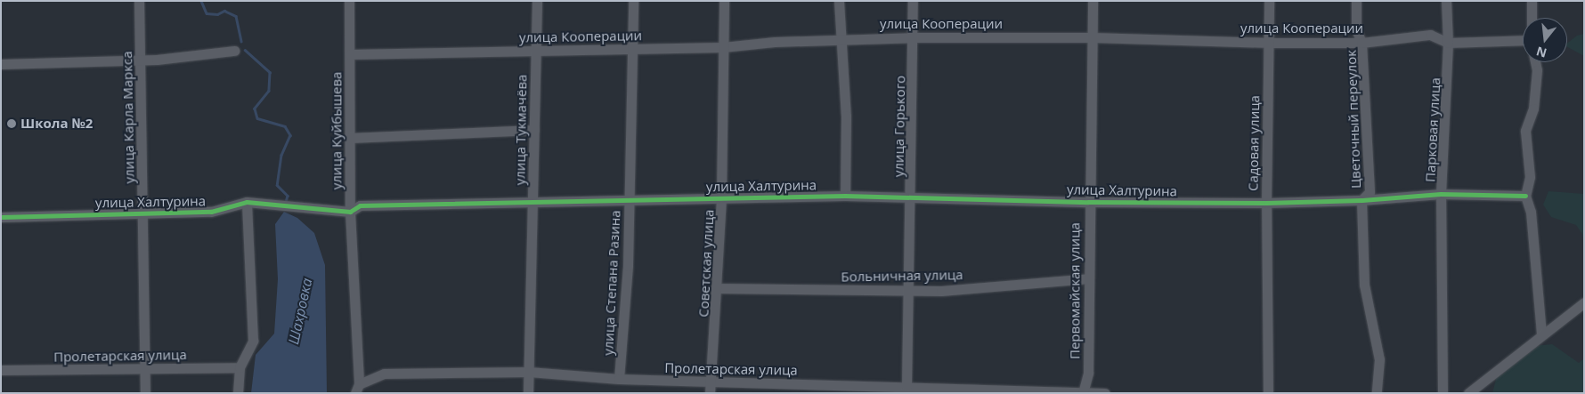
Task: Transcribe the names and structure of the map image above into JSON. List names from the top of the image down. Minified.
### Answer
{"streets":{"street":["улица Кооперации","улица Карла Маркса","Цветочный переулок","улица Горького","улица Тукмачёва","Парковая улица","улица Куйбышева","Садовая улица","улица Халтурина","Советская улица","Больничная улица","улица Степана Разина","Первомайская улица","Пролетарская улица"]},"crossings":[["улица Кооперации","Цветочный переулок"],["улица Кооперации","улица Горького"],["улица Кооперации","улица Тукмачёва"],["улица Кооперации","Парковая улица"],["улица Кооперации","улица Куйбышева"],["улица Кооперации","Садовая улица"],["улица Кооперации","Советская улица"],["улица Кооперации","улица Степана Разина"],["улица Кооперации","Первомайская улица"],["улица Карла Маркса","улица Халтурина"],["улица Карла Маркса","Пролетарская улица"],["Цветочный переулок","улица Халтурина"],["улица Горького","улица Халтурина"],["улица Горького","Больничная улица"],["улица Горького","Пролетарская улица"],["улица Тукмачёва","улица Халтурина"],["улица Тукмачёва","Пролетарская улица"],["Парковая улица","улица Халтурина"],["улица Куйбышева","улица Халтурина"],["улица Куйбышева","Пролетарская улица"],["Садовая улица","улица Халтурина"],["улица Халтурина","Советская улица"],["улица Халтурина","улица Степана Разина"],["улица Халтурина","Первомайская улица"],["Советская улица","Больничная улица"],["Советская улица","Пролетарская улица"],["Больничная улица","Первомайская улица"],["улица Степана Разина","Пролетарская улица"],["Первомайская улица","Пролетарская улица"]],"water":["Шахровка"],"places":["Школа №2"],"north":"bottom"}
